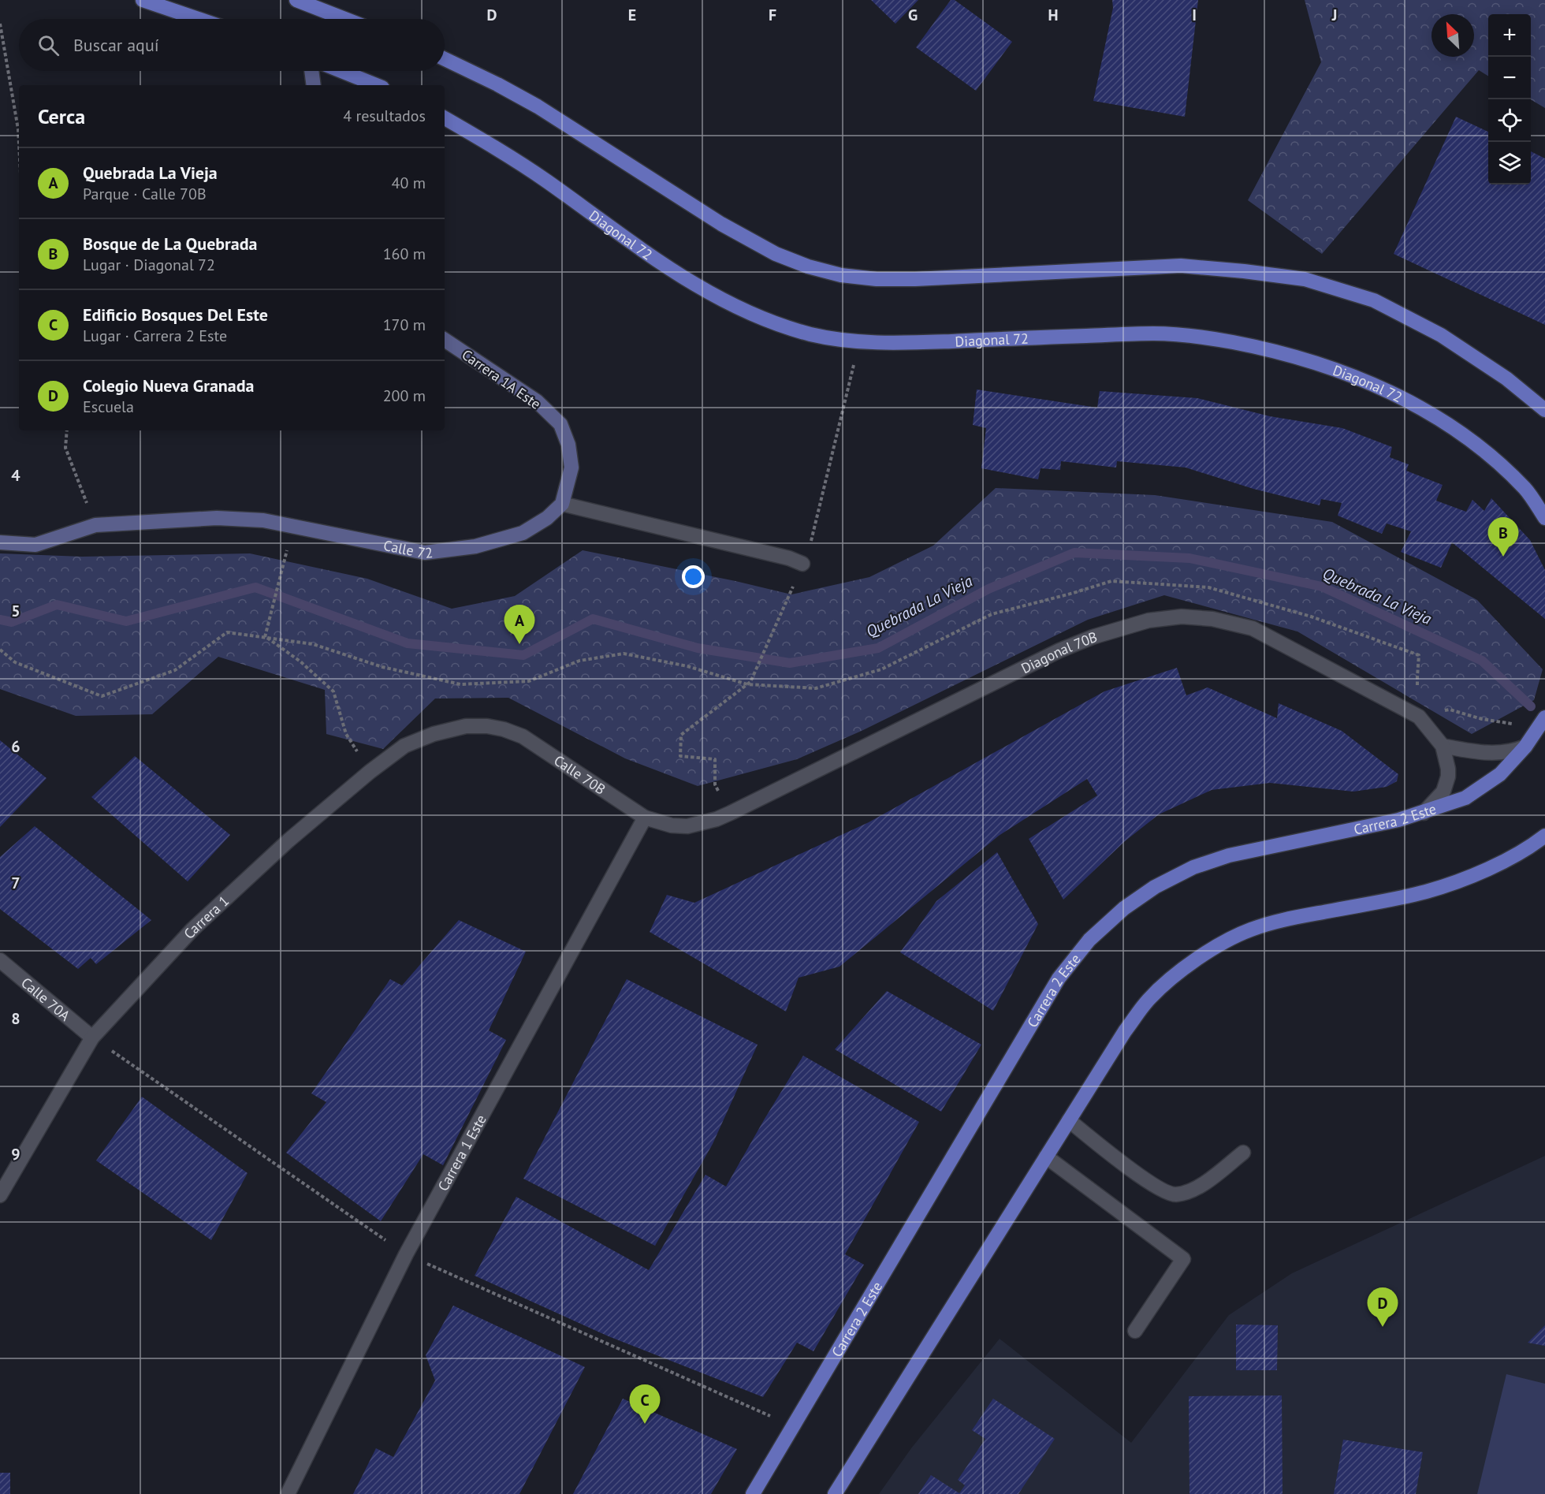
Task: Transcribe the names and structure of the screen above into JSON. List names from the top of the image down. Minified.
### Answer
{"streets":{"main road":["Diagonal 72","Carrera 2 Este"],"street":["Carrera 1A Este","Calle 72","Diagonal 70B","Calle 70B","Carrera 1","Calle 70A","Carrera 1 Este"]},"crossings":[["Carrera 1A Este","Calle 72"],["Diagonal 70B","Calle 70B"],["Diagonal 70B","Carrera 2 Este"],["Calle 70B","Carrera 1"],["Calle 70B","Carrera 1 Este"],["Carrera 1","Calle 70A"]],"water":["Quebrada La Vieja"],"north":"top left","page":{"map_buttons":["+","−"],"search":"Buscar aquí","heading":["Cerca","4 resultados"],"list":[{"mark":"A","name":"Quebrada La Vieja","note":"Parque · Calle 70B","value":"40 m"},{"mark":"B","name":"Bosque de La Quebrada","note":"Lugar · Diagonal 72","value":"160 m"},{"mark":"C","name":"Edificio Bosques Del Este","note":"Lugar · Carrera 2 Este","value":"170 m"},{"mark":"D","name":"Colegio Nueva Granada","note":"Escuela","value":"200 m"}],"pins":["B","A","D","C"]},"grid":{"columns":["D","E","F","G","H","I","J"],"rows":["4","5","6","7","8","9"]}}
